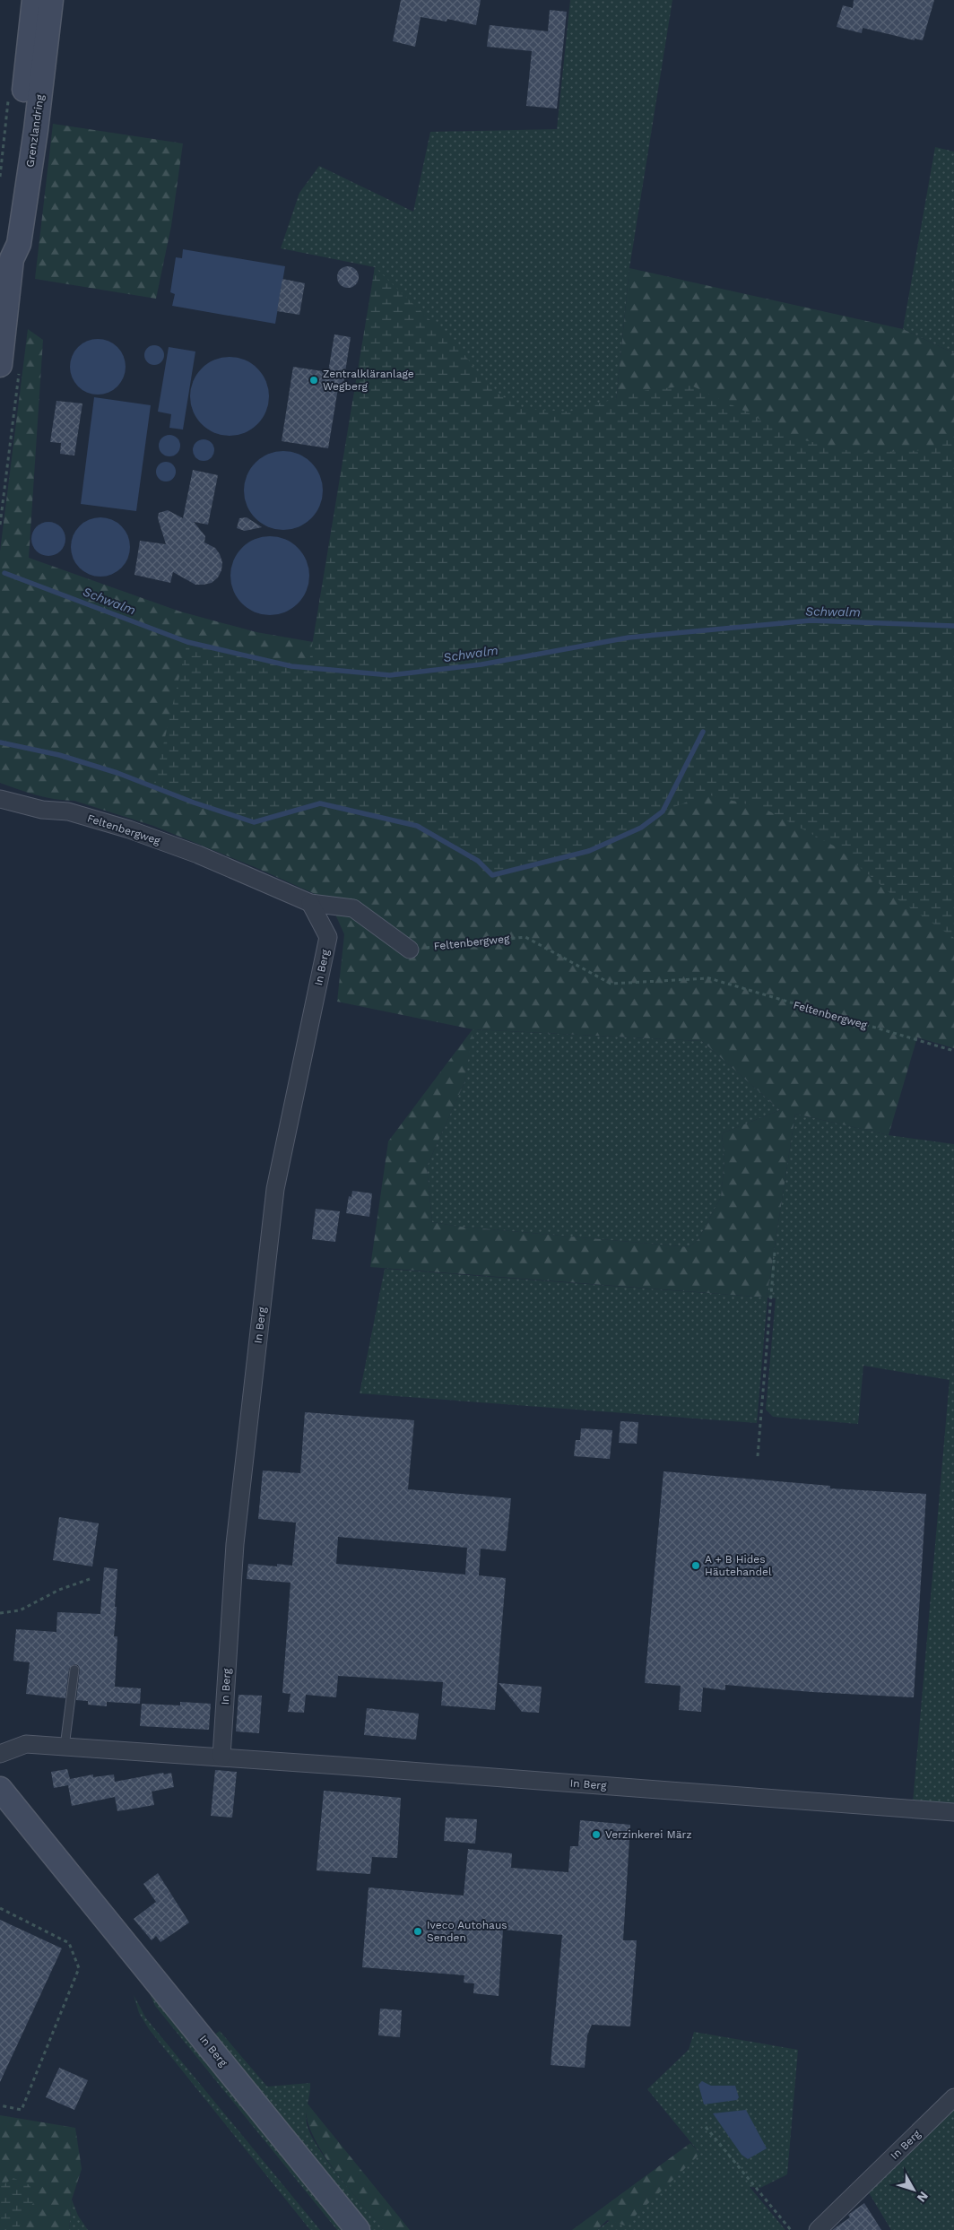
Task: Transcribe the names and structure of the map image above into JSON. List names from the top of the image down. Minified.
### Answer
{"streets":{"main road":["Grenzlandring","In Berg"],"street":["Feltenbergweg"]},"crossings":[["Feltenbergweg","In Berg"]],"water":["Schwalm"],"places":["Zentralkläranlage Wegberg","A + B Hides Häutehandel","Verzinkerei März","Iveco Autohaus Senden"],"north":"bottom right"}
